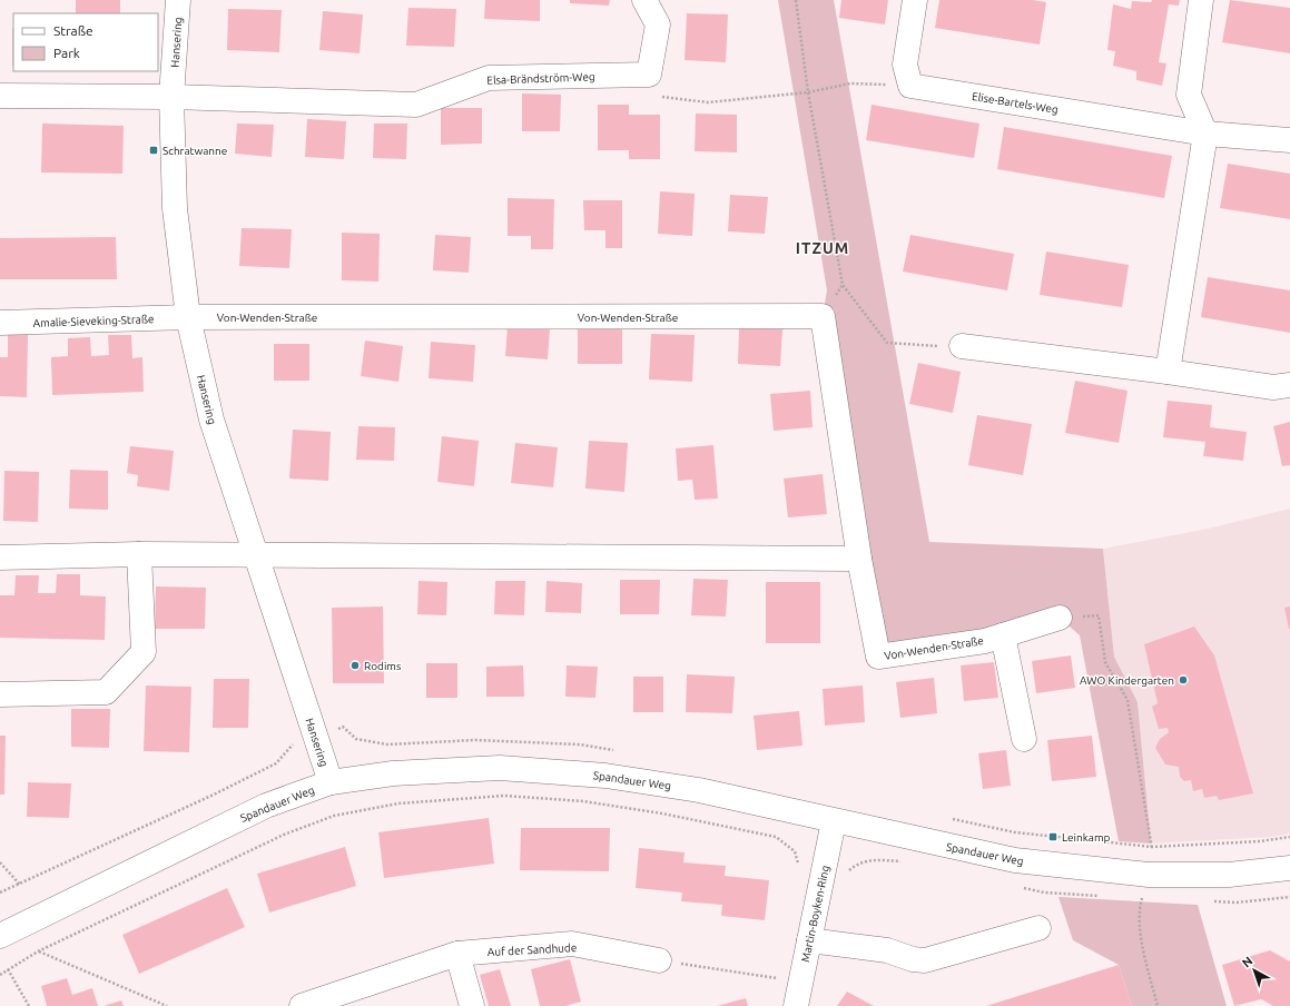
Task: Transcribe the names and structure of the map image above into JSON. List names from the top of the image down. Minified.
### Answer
{"streets":{"street":["Hansering","Elsa-Brändström-Weg","Elise-Bartels-Weg","Von-Wenden-Straße","Amalie-Sieveking-Straße","Spandauer Weg","Martin-Boyken-Ring","Auf der Sandhude"]},"crossings":[["Hansering","Elsa-Brändström-Weg"],["Hansering","Von-Wenden-Straße"],["Hansering","Amalie-Sieveking-Straße"],["Hansering","Spandauer Weg"],["Von-Wenden-Straße","Amalie-Sieveking-Straße"],["Spandauer Weg","Martin-Boyken-Ring"]],"districts":["ITZUM"],"places":{"transit":["Schratwanne","Leinkamp"],"other":["Rodims","AWO Kindergarten"]},"legend":["Straße","Park"],"north":"top left"}
